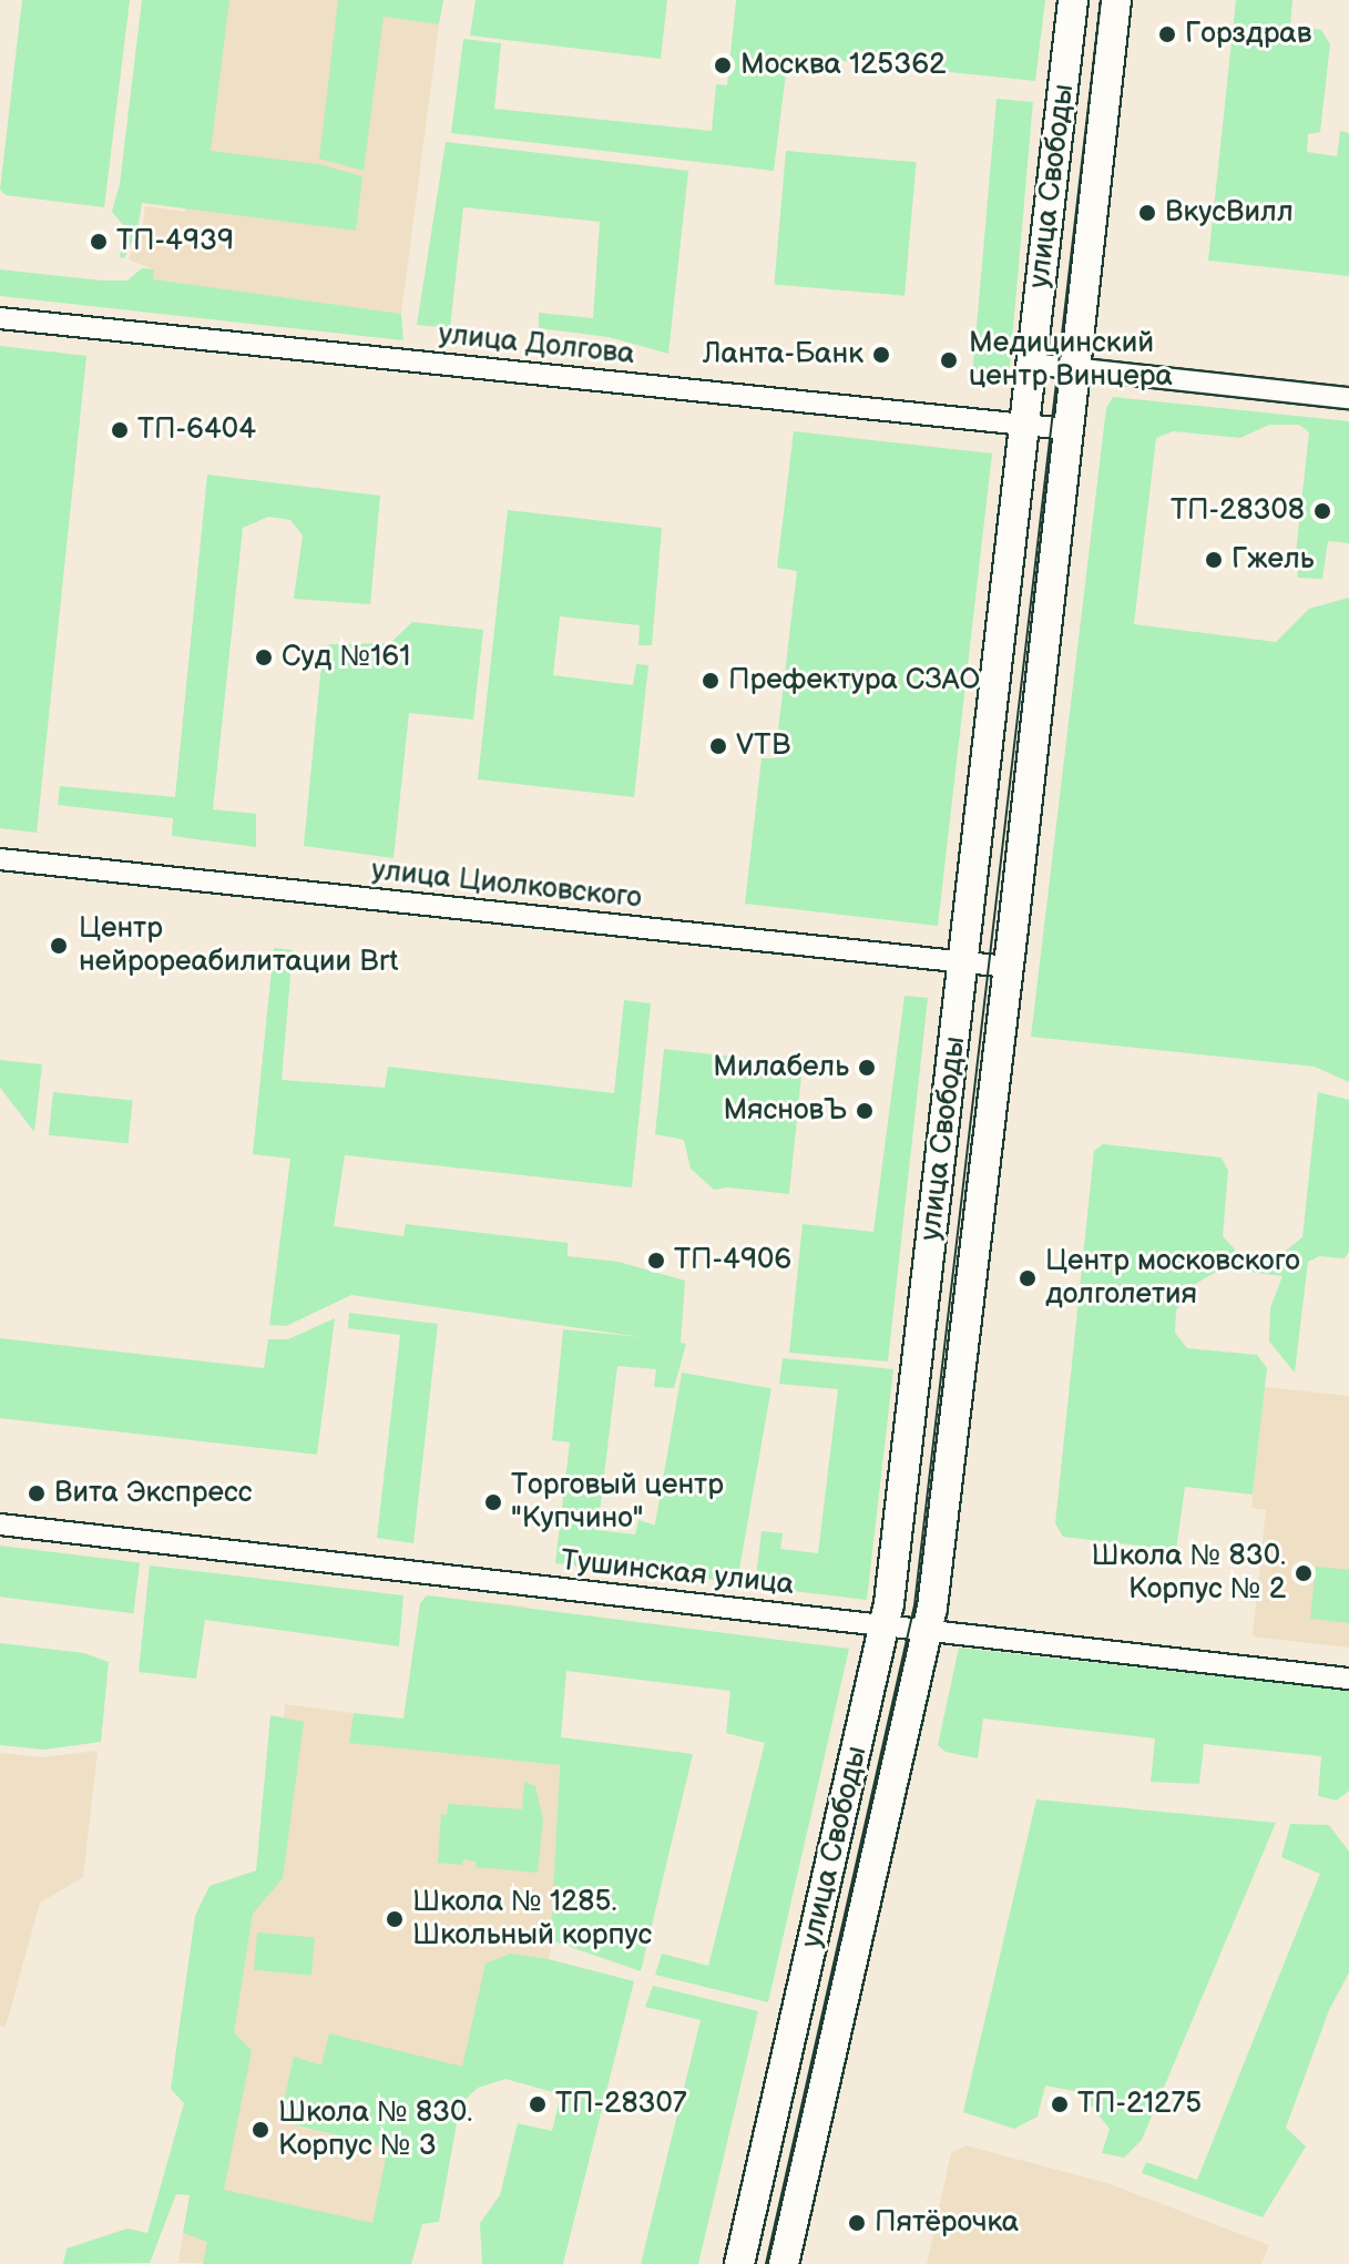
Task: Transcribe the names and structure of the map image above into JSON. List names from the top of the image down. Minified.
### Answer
{"streets":{"main road":["улица Свободы"],"street":["улица Долгова","улица Циолковского","Тушинская улица"]},"crossings":[["улица Свободы","улица Долгова"],["улица Свободы","улица Циолковского"],["улица Свободы","Тушинская улица"]],"places":["Горздрав","Москва 125362","ВкусВилл","ТП-4939","Ланта-Банк","Медицинский центр Винцера","ТП-6404","ТП-28308","Гжель","Суд №161","Префектура СЗАО","VTB","Центр нейрореабилитации Brt","Милабель","МясновЪ","ТП-4906","Центр московского долголетия","Вита Экспресс","Торговый центр \"Купчино\"","Школа № 830. Корпус № 2","Школа № 1285. Школьный корпус","ТП-28307","ТП-21275","Школа № 830. Корпус № 3","Пятёрочка"]}
